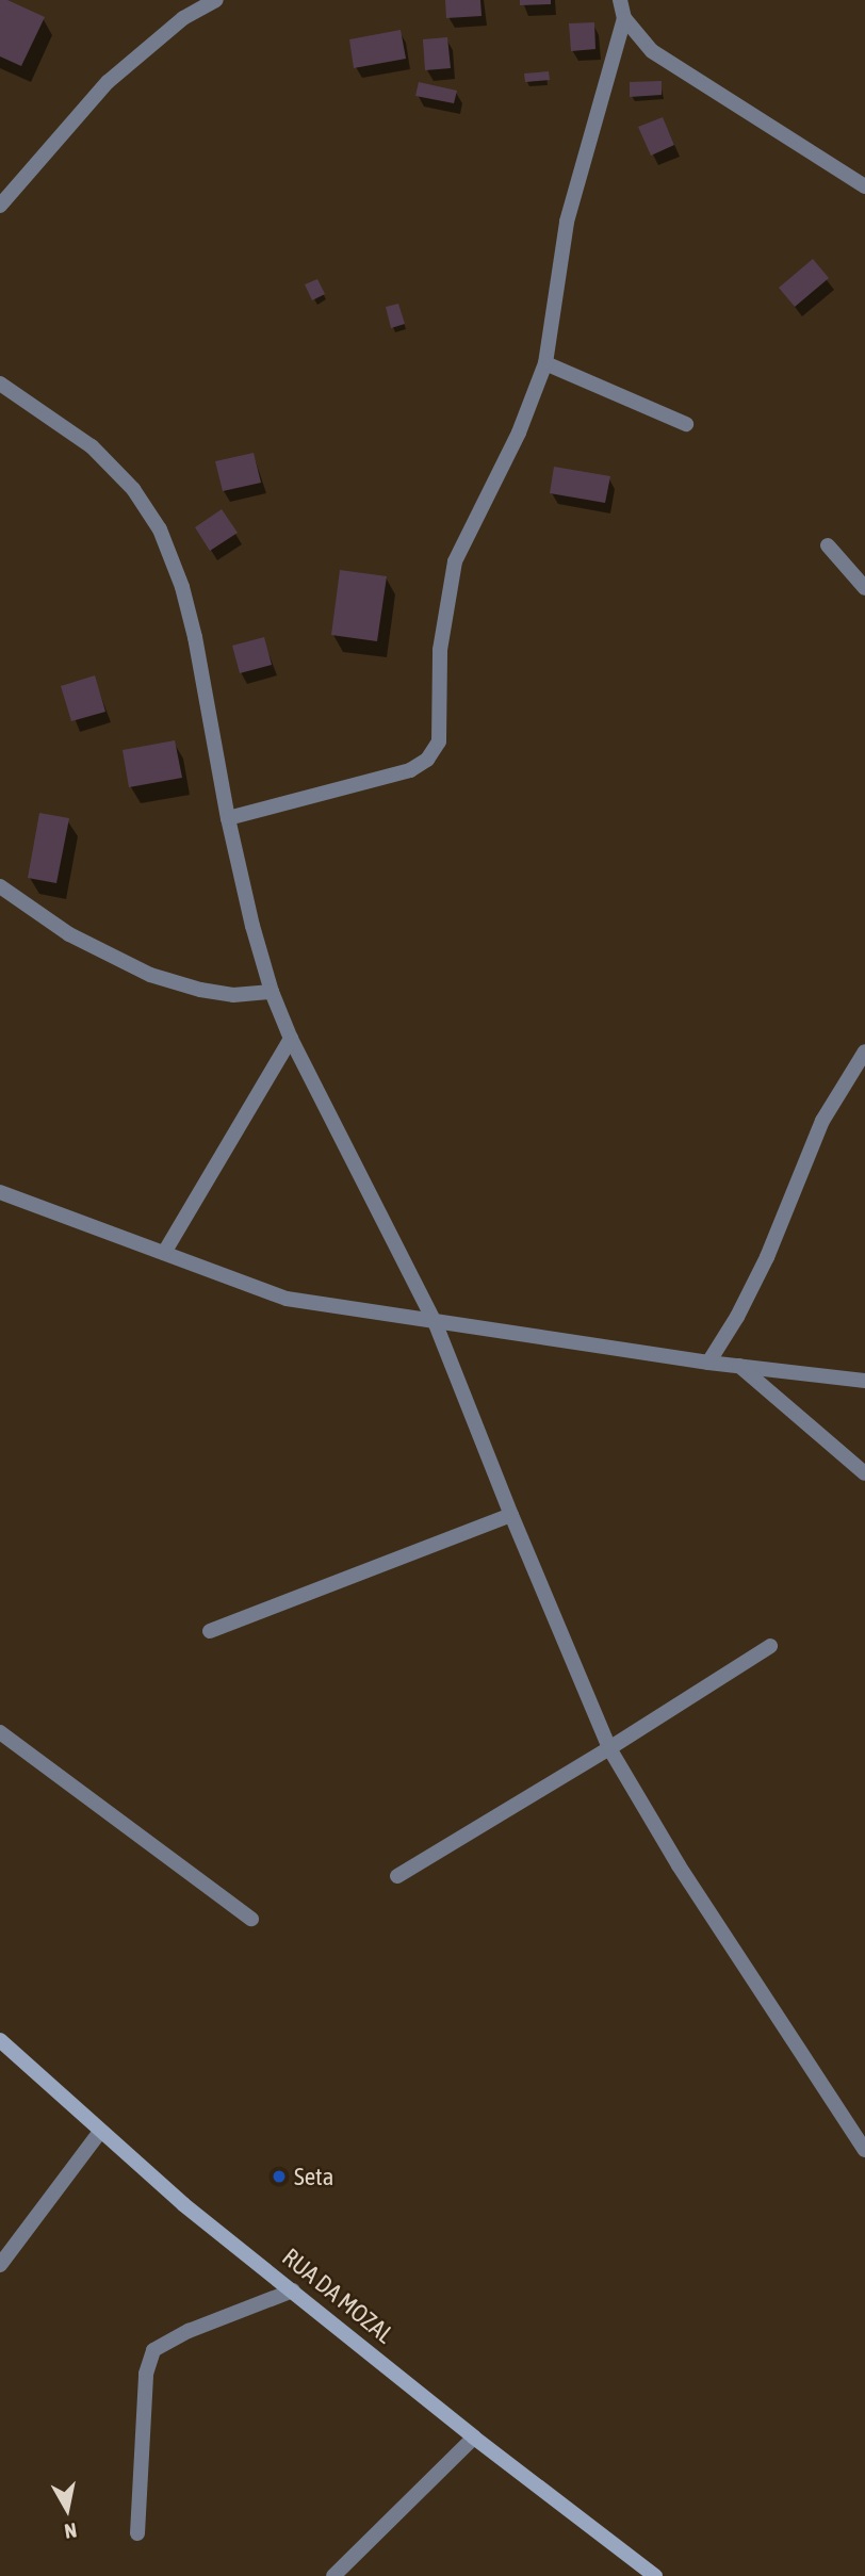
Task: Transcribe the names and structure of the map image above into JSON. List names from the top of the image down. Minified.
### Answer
{"streets":{"main road":["RUA DA MOZAL"]},"places":["Seta"],"north":"bottom"}
